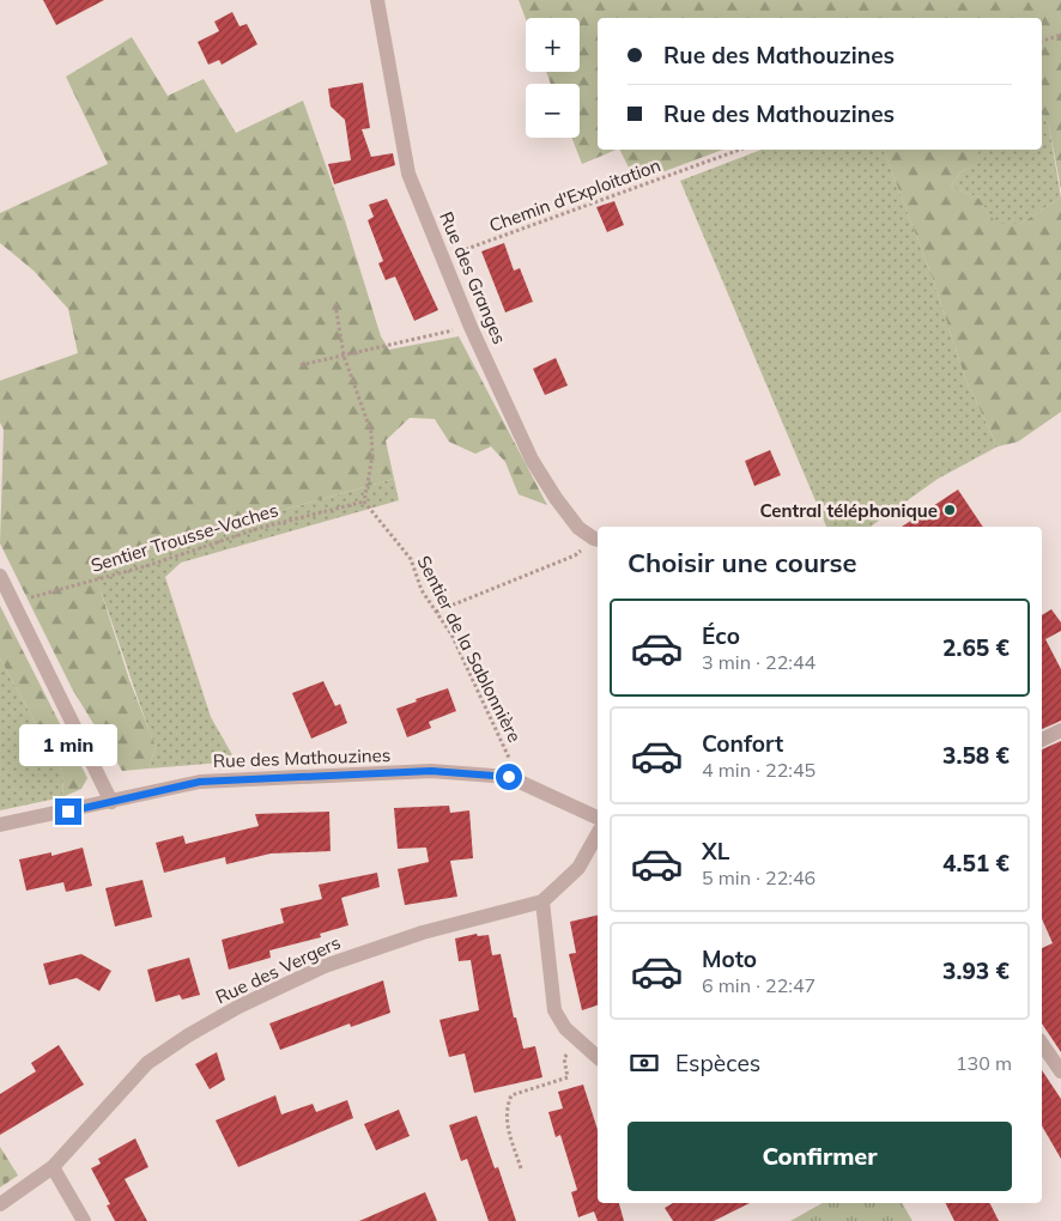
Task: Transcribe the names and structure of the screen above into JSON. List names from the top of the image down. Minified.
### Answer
{"streets":{"street":["Rue des Granges","Rue des Mathouzines","Rue des Vergers"],"path":["Chemin d'Exploitation","Sentier Trousse-Vaches","Sentier de la Sablonnière"]},"crossings":[["Chemin d'Exploitation","Rue des Granges"],["Sentier Trousse-Vaches","Sentier de la Sablonnière"],["Sentier de la Sablonnière","Rue des Mathouzines"]],"places":["Central téléphonique"],"page":{"map_buttons":["+","−"],"banner":["Rue des Mathouzines","Rue des Mathouzines"],"heading":"Choisir une course","list":[{"name":"Éco","note":"3 min · 22:44","value":"2.65 €"},{"name":"Confort","note":"4 min · 22:45","value":"3.58 €"},{"name":"XL","note":"5 min · 22:46","value":"4.51 €"},{"name":"Moto","note":"6 min · 22:47","value":"3.93 €"}],"bubble":"1 min","pay":["Espèces","130 m"],"buttons":"Confirmer"}}
